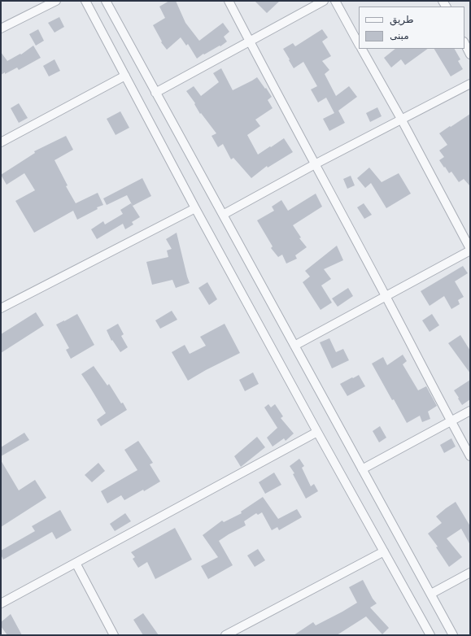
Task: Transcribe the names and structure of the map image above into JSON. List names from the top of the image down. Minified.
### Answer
{"legend":["طريق","مبنى"]}
